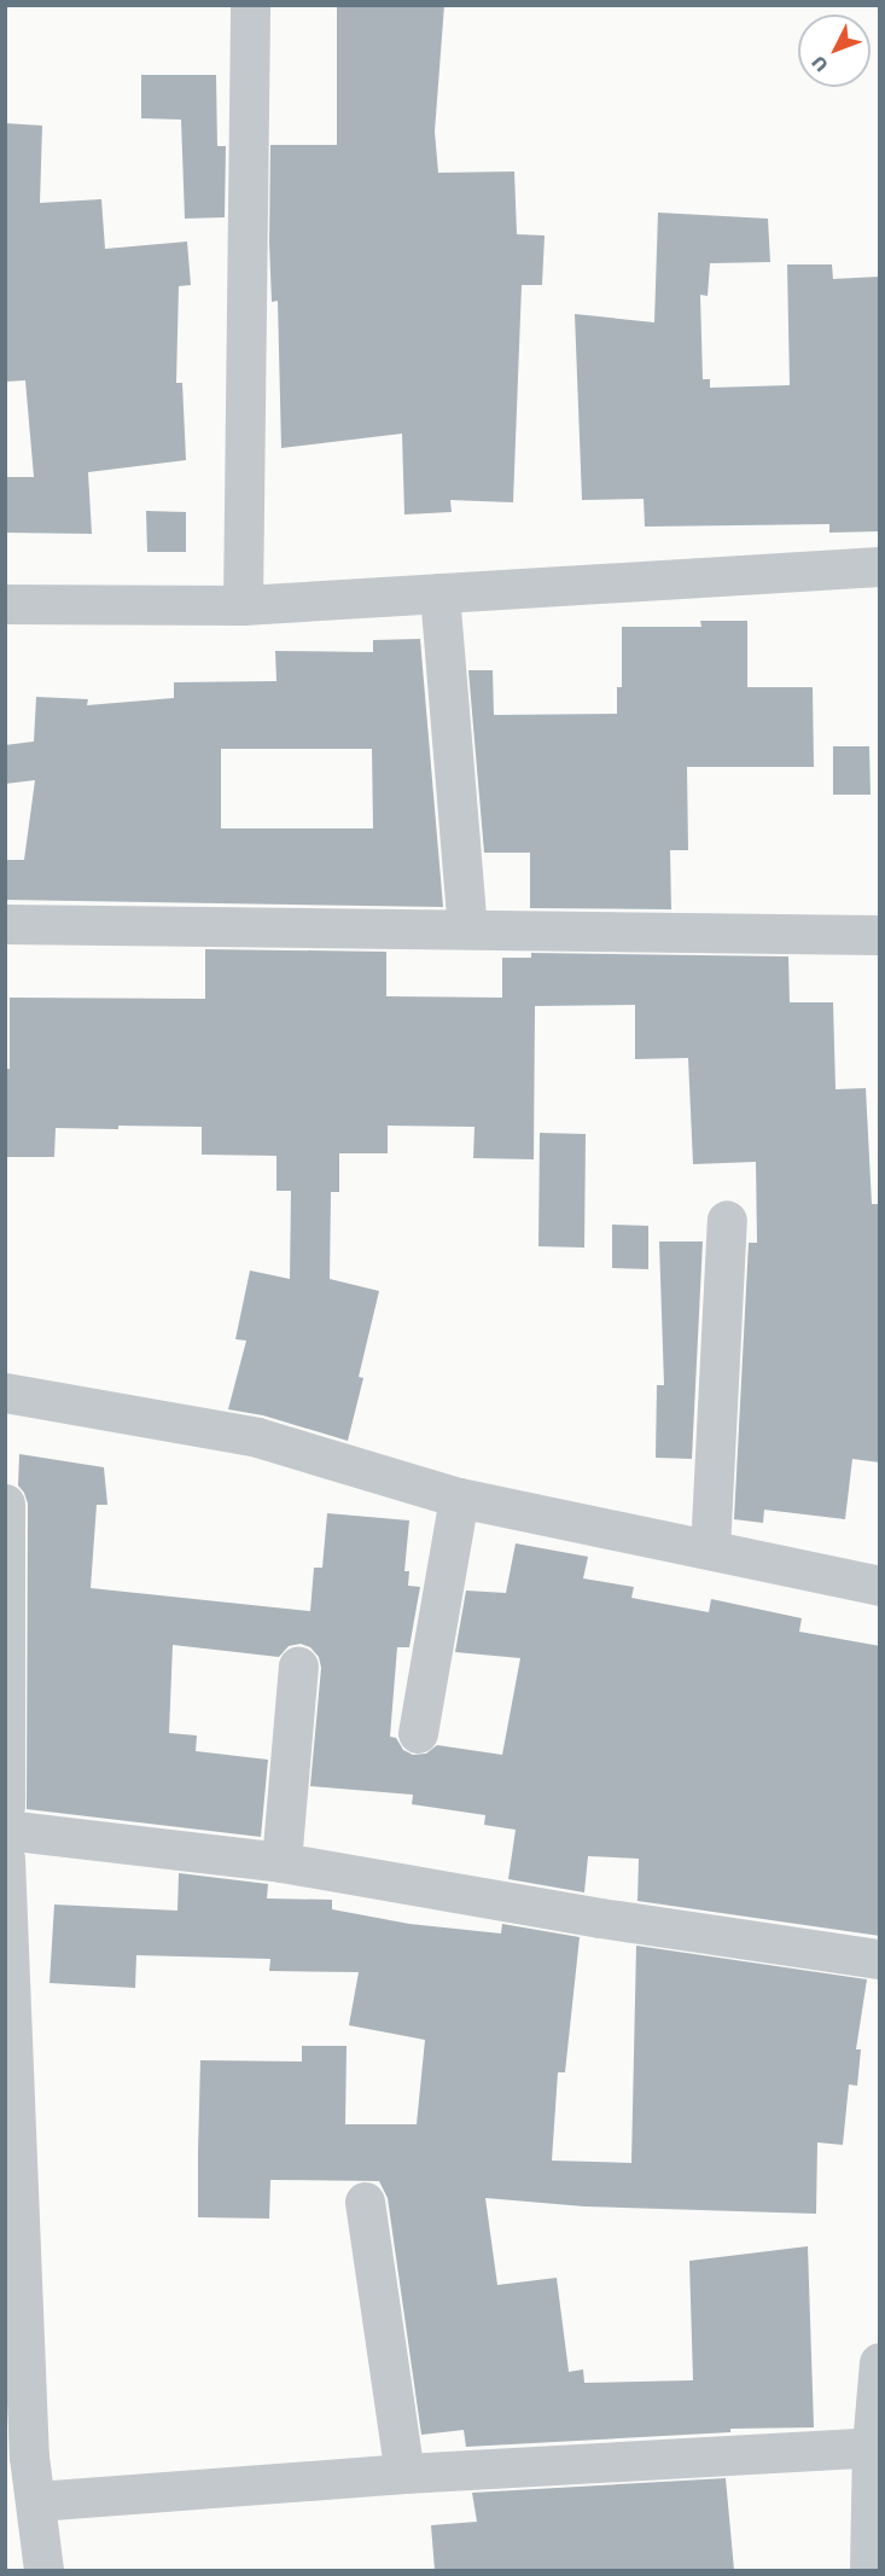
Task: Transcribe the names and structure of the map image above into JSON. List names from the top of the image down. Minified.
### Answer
{"north":"bottom left"}
